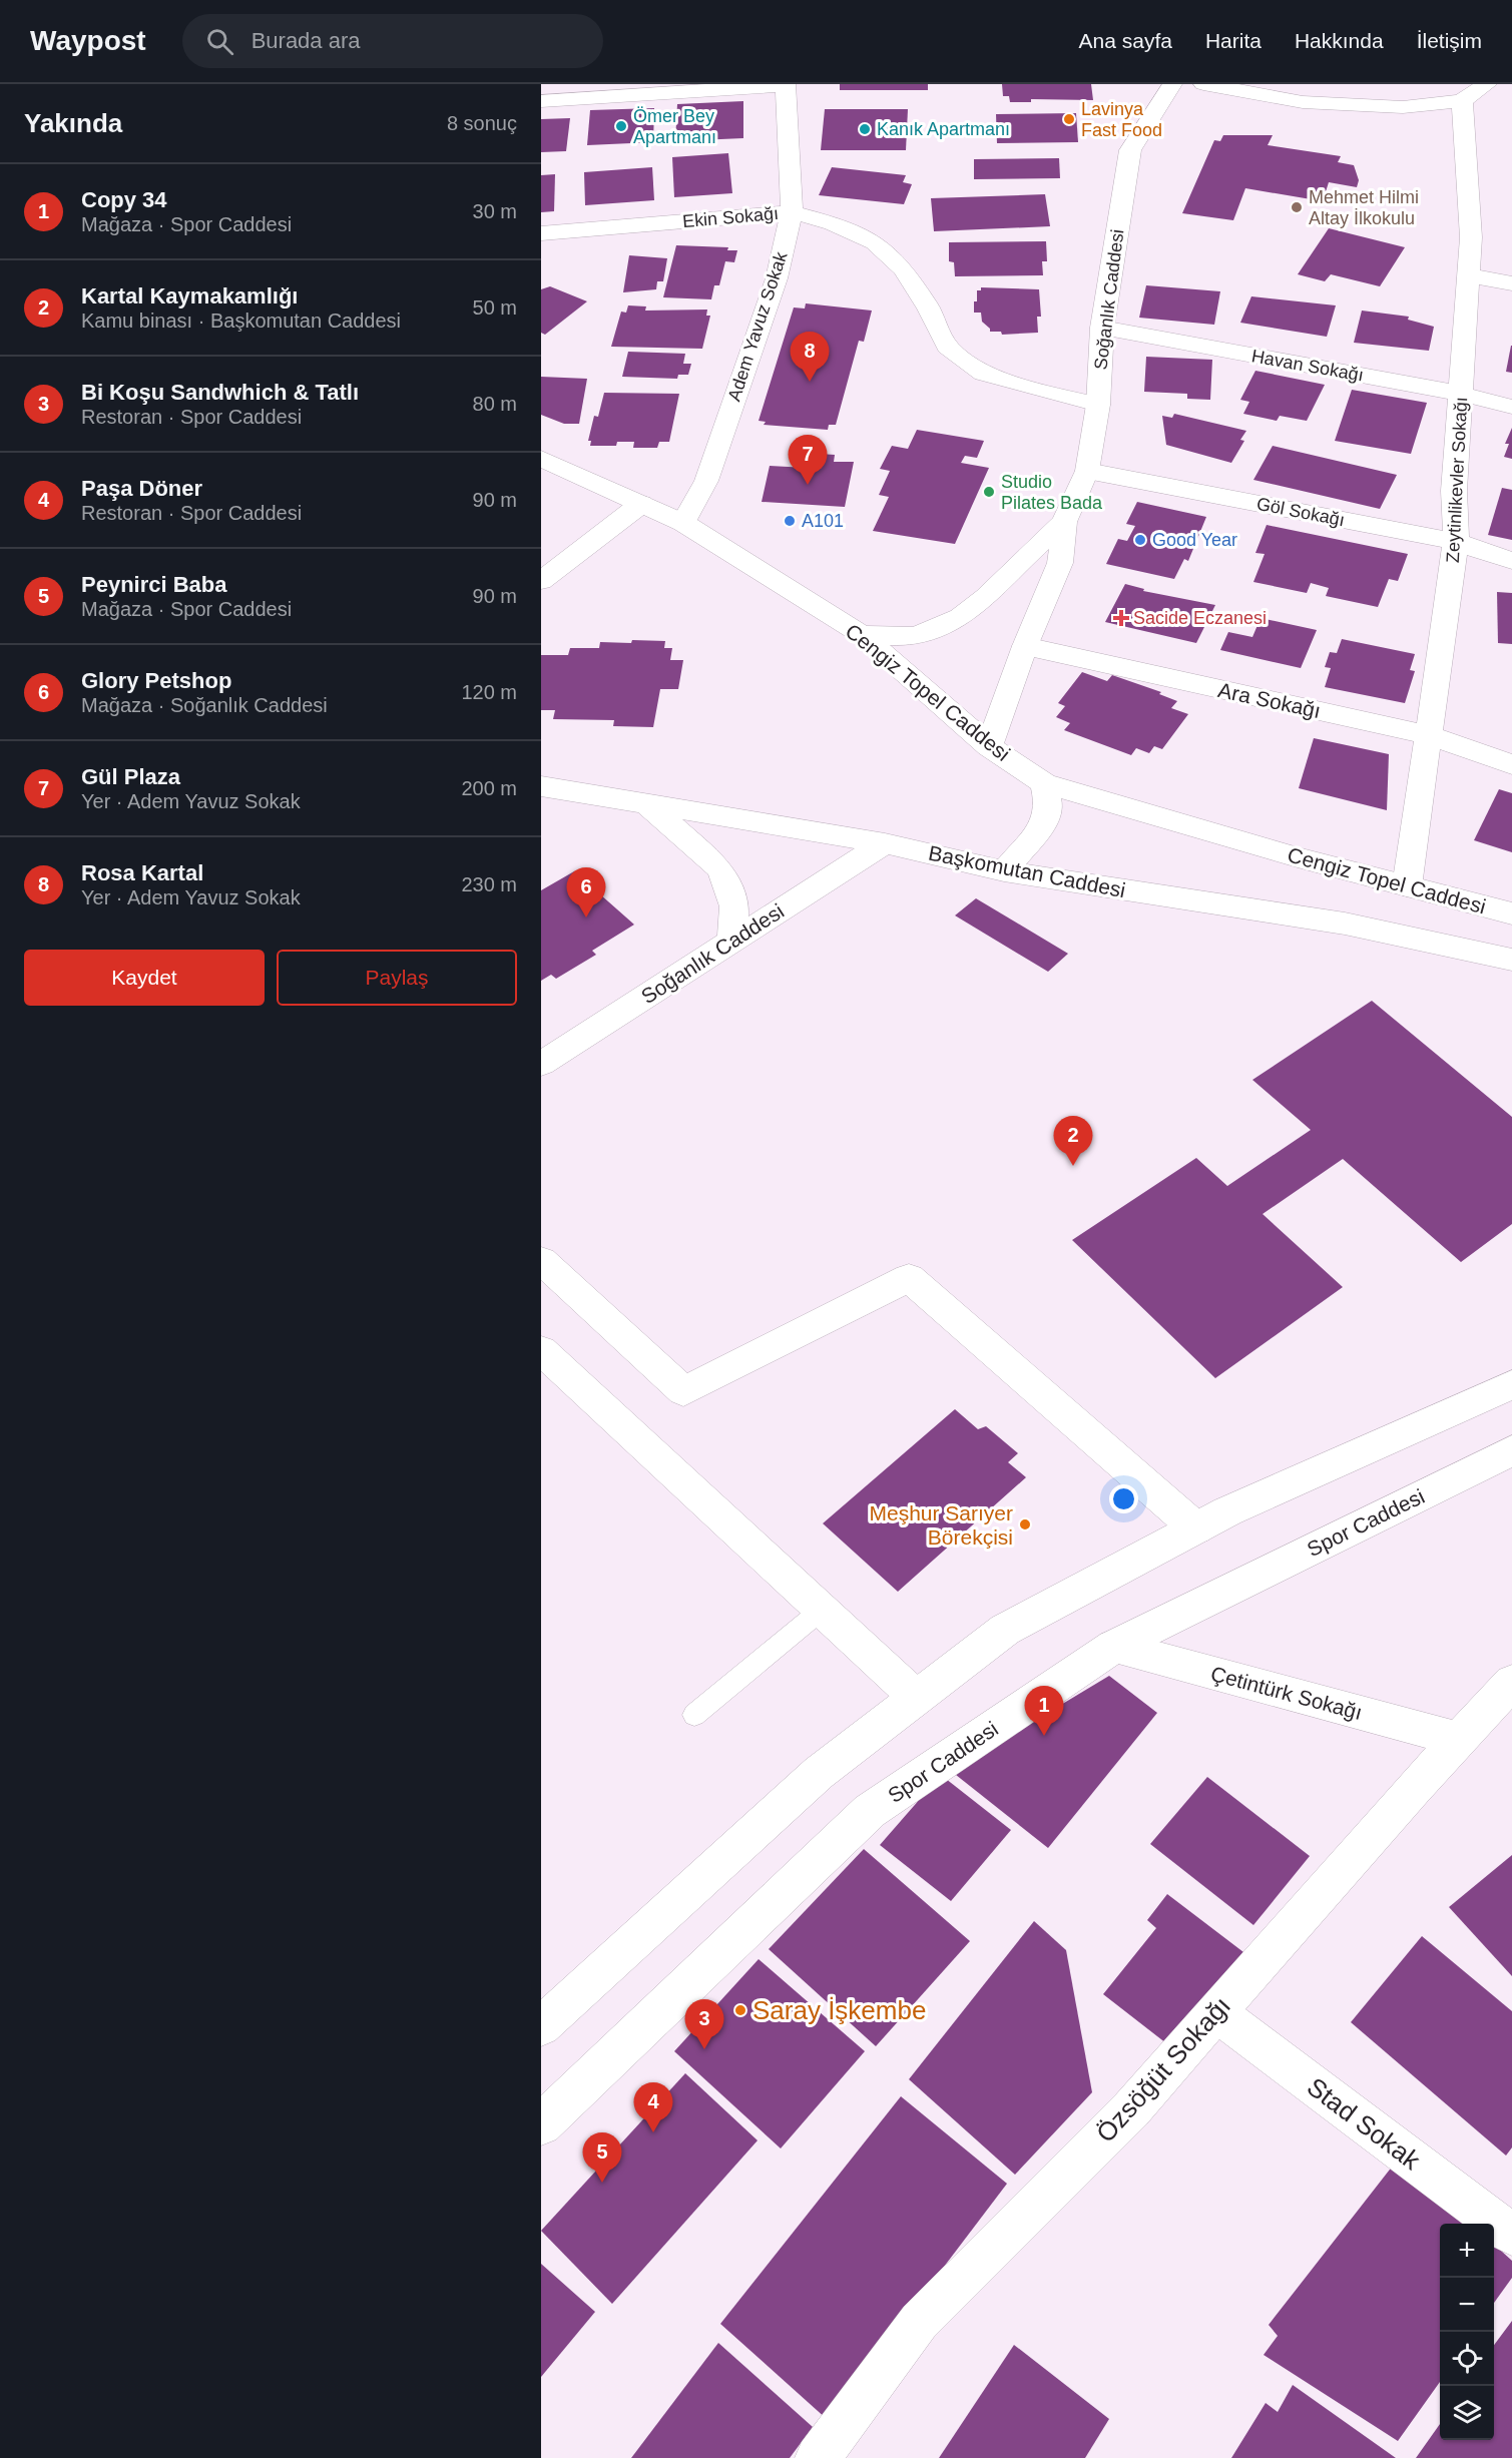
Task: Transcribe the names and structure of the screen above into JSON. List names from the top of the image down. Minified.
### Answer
{"streets":{"street":["Ekin Sokağı","Soğanlık Caddesi","Adem Yavuz Sokak","Havan Sokağı","Zeytinlikevler Sokağı","Göl Sokağı","Cengiz Topel Caddesi","Ara Sokağı","Başkomutan Caddesi","Spor Caddesi","Çetintürk Sokağı","Özsöğüt Sokağı","Stad Sokak"]},"crossings":[["Ekin Sokağı","Soğanlık Caddesi"],["Ekin Sokağı","Adem Yavuz Sokak"],["Soğanlık Caddesi","Havan Sokağı"],["Soğanlık Caddesi","Göl Sokağı"],["Soğanlık Caddesi","Cengiz Topel Caddesi"],["Soğanlık Caddesi","Ara Sokağı"],["Soğanlık Caddesi","Başkomutan Caddesi"],["Adem Yavuz Sokak","Cengiz Topel Caddesi"],["Havan Sokağı","Zeytinlikevler Sokağı"],["Zeytinlikevler Sokağı","Göl Sokağı"],["Zeytinlikevler Sokağı","Cengiz Topel Caddesi"],["Zeytinlikevler Sokağı","Ara Sokağı"],["Spor Caddesi","Çetintürk Sokağı"],["Çetintürk Sokağı","Özsöğüt Sokağı"],["Özsöğüt Sokağı","Stad Sokak"]],"places":{"other":["Lavinya Fast Food","Ömer Bey Apartmanı","Kanık Apartmanı","Mehmet Hilmi Altay İlkokulu","Studio Pilates Bada","A101","Good Year","Meşhur Sarıyer Börekçisi","Saray İşkembe"],"health":["Sacide Eczanesi"]},"page":{"header":"Waypost","search":"Burada ara","nav":["Ana sayfa","Harita","Hakkında","İletişim"],"heading":["Yakında","8 sonuç"],"list":[{"mark":"1","name":"Copy 34","note":"Mağaza · Spor Caddesi","value":"30 m"},{"mark":"2","name":"Kartal Kaymakamlığı","note":"Kamu binası · Başkomutan Caddesi","value":"50 m"},{"mark":"3","name":"Bi Koşu Sandwhich & Tatlı","note":"Restoran · Spor Caddesi","value":"80 m"},{"mark":"4","name":"Paşa Döner","note":"Restoran · Spor Caddesi","value":"90 m"},{"mark":"5","name":"Peynirci Baba","note":"Mağaza · Spor Caddesi","value":"90 m"},{"mark":"6","name":"Glory Petshop","note":"Mağaza · Soğanlık Caddesi","value":"120 m"},{"mark":"7","name":"Gül Plaza","note":"Yer · Adem Yavuz Sokak","value":"200 m"},{"mark":"8","name":"Rosa Kartal","note":"Yer · Adem Yavuz Sokak","value":"230 m"}],"pins":["8","7","6","2","1","3","4","5"],"buttons":["Kaydet","Paylaş"],"map_buttons":["+","−"]}}
